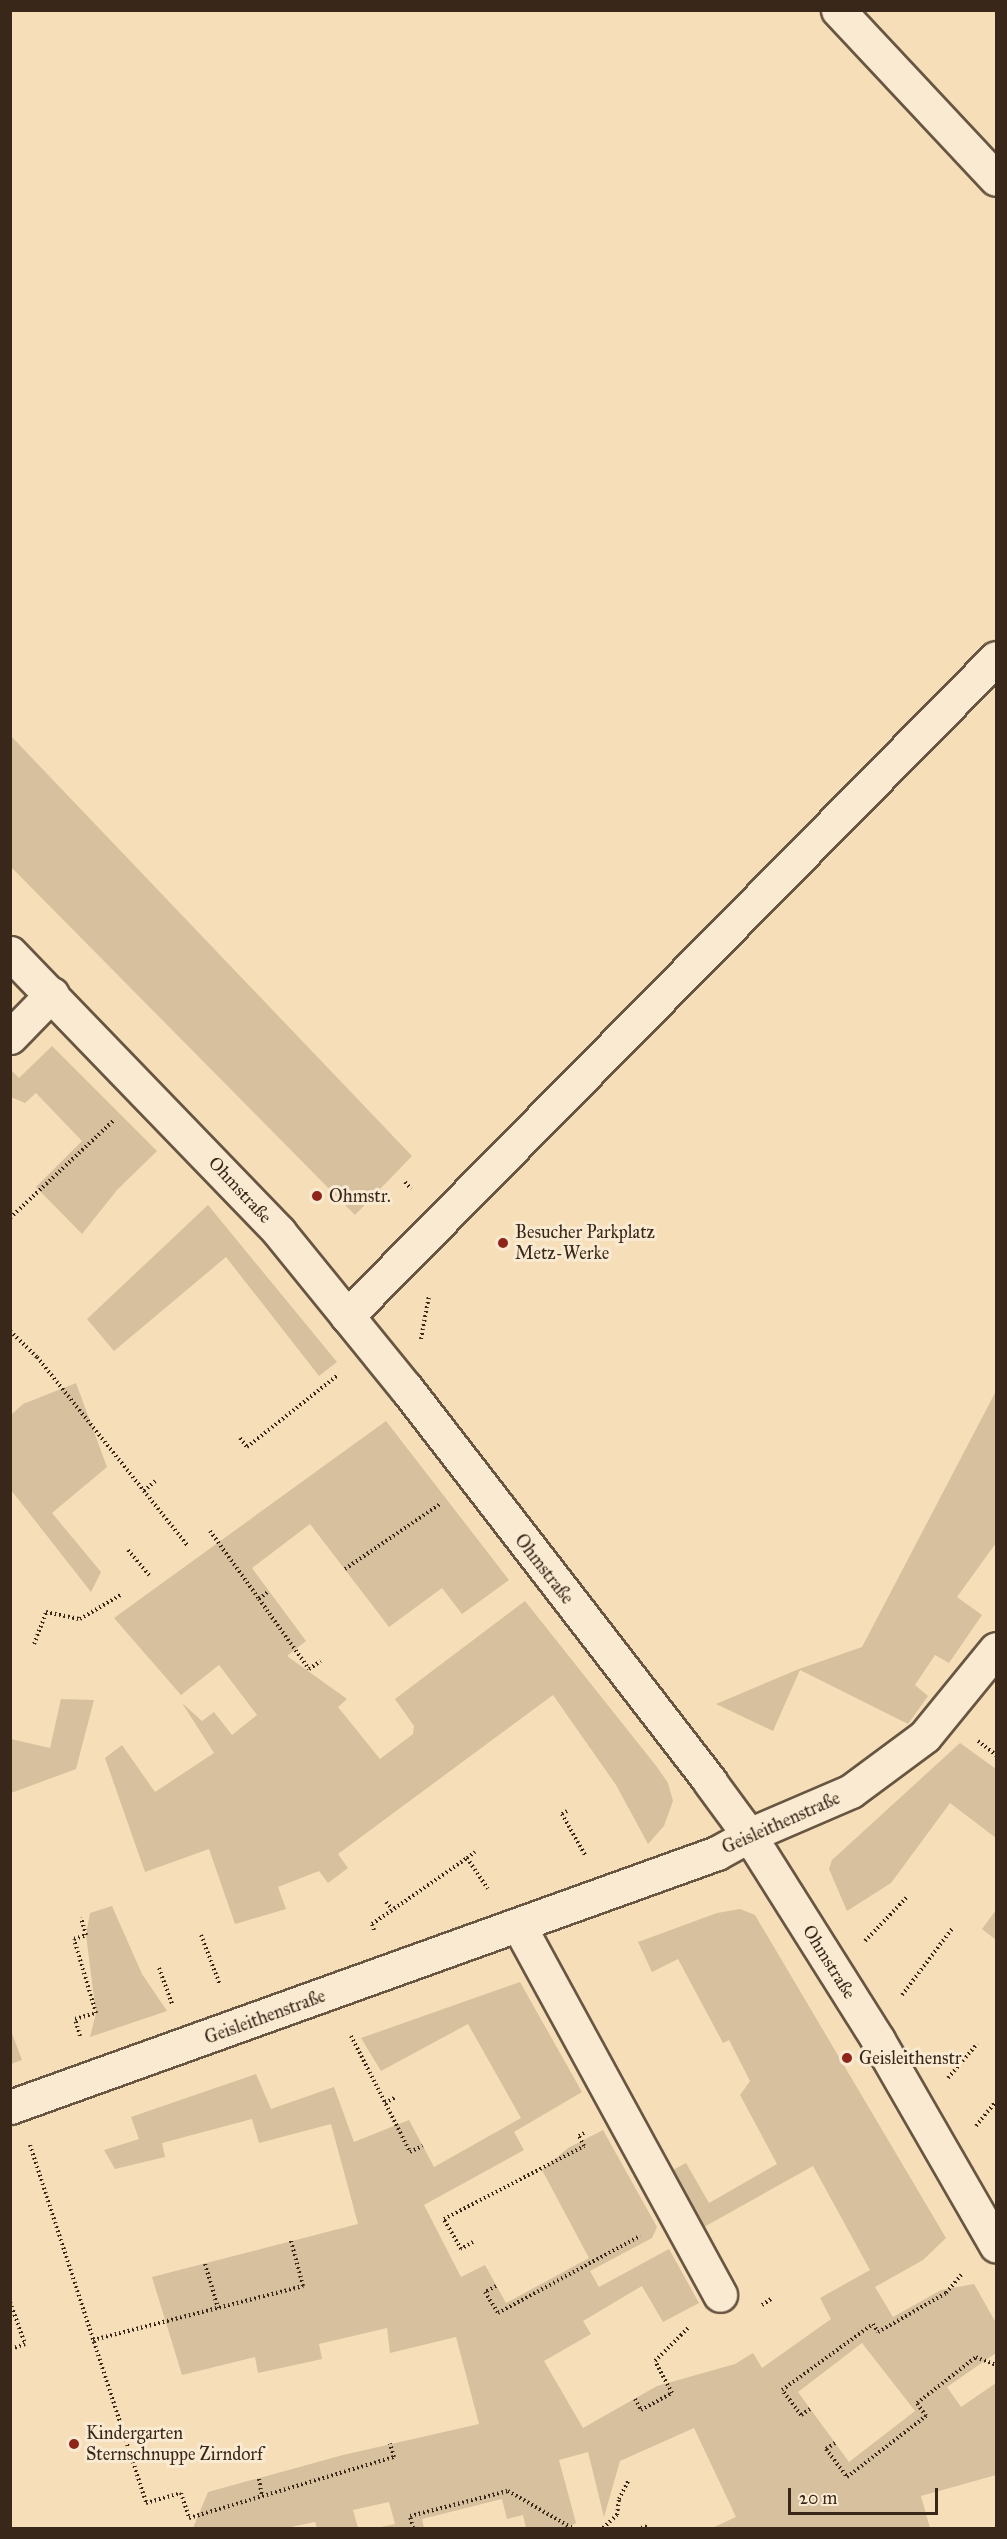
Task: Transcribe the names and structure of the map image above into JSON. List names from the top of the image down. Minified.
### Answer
{"streets":{"street":["Ohmstraße","Geisleithenstraße"]},"crossings":[["Ohmstraße","Geisleithenstraße"]],"places":["Ohmstr.","Besucher Parkplatz Metz-Werke","Geisleithenstr","Kindergarten Sternschnuppe Zirndorf"],"scale_bar":"20 m"}
